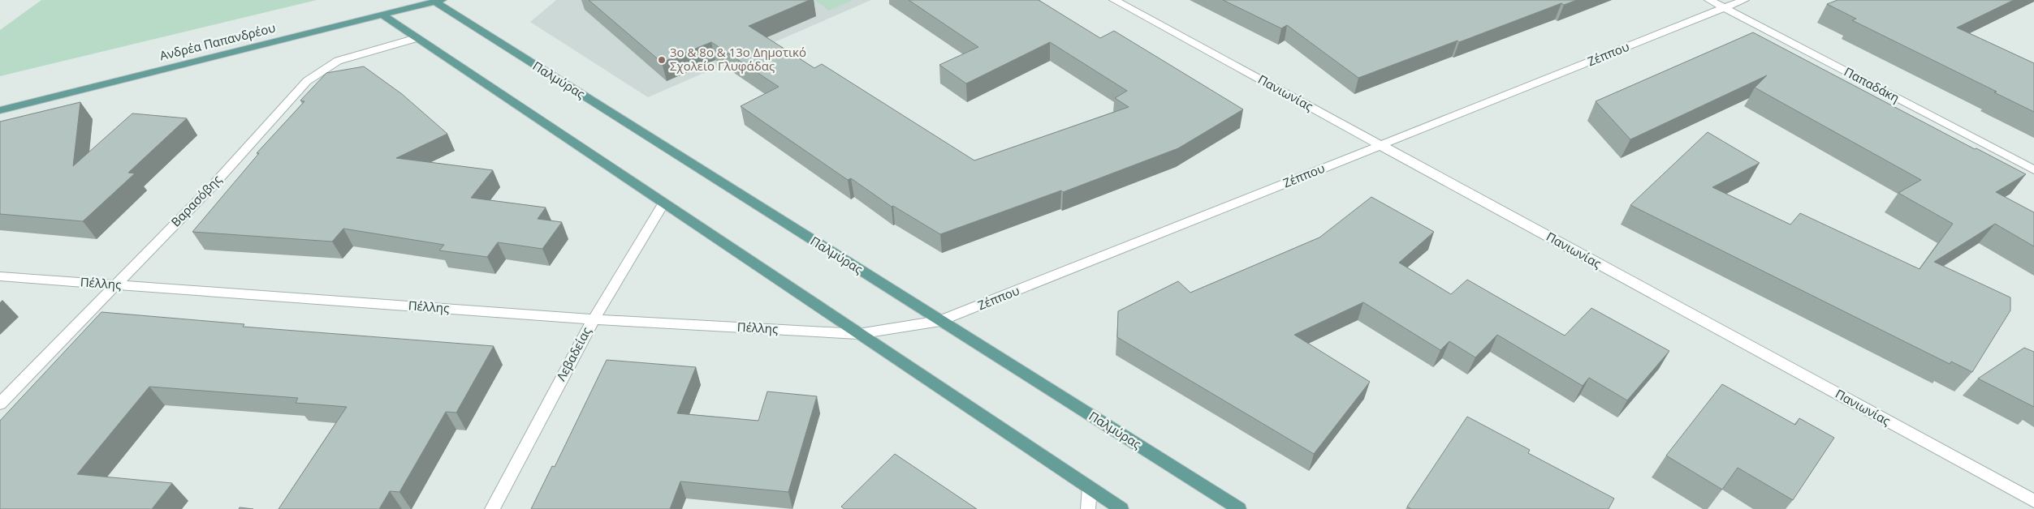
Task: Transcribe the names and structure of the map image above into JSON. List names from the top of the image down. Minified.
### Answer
{"streets":{"main road":["Ανδρέα Παπανδρέου","Παλμύρας"],"street":["Ζέππου","Παπαδάκη","Πανιωνίας","Βαρασόβης","Πέλλης","Λεβαδείας"]},"crossings":[["Ανδρέα Παπανδρέου","Παλμύρας"],["Ζέππου","Παλμύρας"],["Ζέππου","Παπαδάκη"],["Ζέππου","Πανιωνίας"],["Ζέππου","Πέλλης"],["Βαρασόβης","Πέλλης"],["Πέλλης","Λεβαδείας"]],"places":["3ο & 8ο & 13ο Δημοτικό Σχολείο Γλυφάδας"]}
